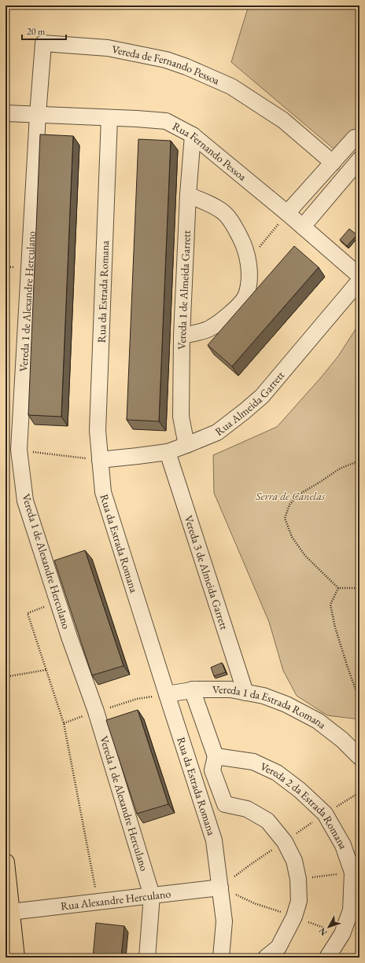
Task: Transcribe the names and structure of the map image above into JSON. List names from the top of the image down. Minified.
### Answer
{"streets":{"street":["Vereda de Fernando Pessoa","Rua Fernando Pessoa","Vereda 1 de Almeida Garrett","Rua da Estrada Romana","Vereda 1 de Alexandre Herculano","Rua Almeida Garrett","Vereda 3 de Almeida Garrett","Vereda 1 da Estrada Romana","Vereda 2 da Estrada Romana","Rua Alexandre Herculano"]},"crossings":[["Vereda de Fernando Pessoa","Rua Fernando Pessoa"],["Vereda de Fernando Pessoa","Vereda 1 de Alexandre Herculano"],["Rua Fernando Pessoa","Vereda 1 de Almeida Garrett"],["Rua Fernando Pessoa","Rua da Estrada Romana"],["Rua Fernando Pessoa","Vereda 1 de Alexandre Herculano"],["Vereda 1 de Almeida Garrett","Rua Almeida Garrett"],["Rua da Estrada Romana","Rua Almeida Garrett"],["Rua da Estrada Romana","Vereda 1 da Estrada Romana"],["Rua da Estrada Romana","Rua Alexandre Herculano"],["Vereda 1 de Alexandre Herculano","Rua Alexandre Herculano"],["Rua Almeida Garrett","Vereda 3 de Almeida Garrett"],["Vereda 3 de Almeida Garrett","Vereda 1 da Estrada Romana"]],"parks":["Serra de Canelas"],"scale_bar":"20 m","north":"bottom left"}
